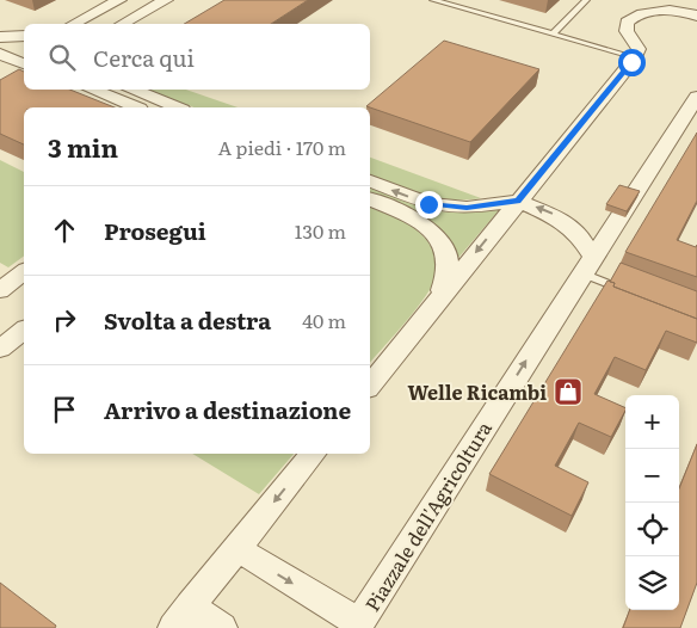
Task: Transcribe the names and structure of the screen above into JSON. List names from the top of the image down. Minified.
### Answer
{"streets":{"street":["Piazzale dell'Agricoltura"]},"places":{"shop":["Welle Ricambi"]},"page":{"search":"Cerca qui","heading":["3 min","A piedi · 170 m"],"list":[["Prosegui","130 m"],["Svolta a destra","40 m"],"Arrivo a destinazione"],"map_buttons":["+","−"]}}
